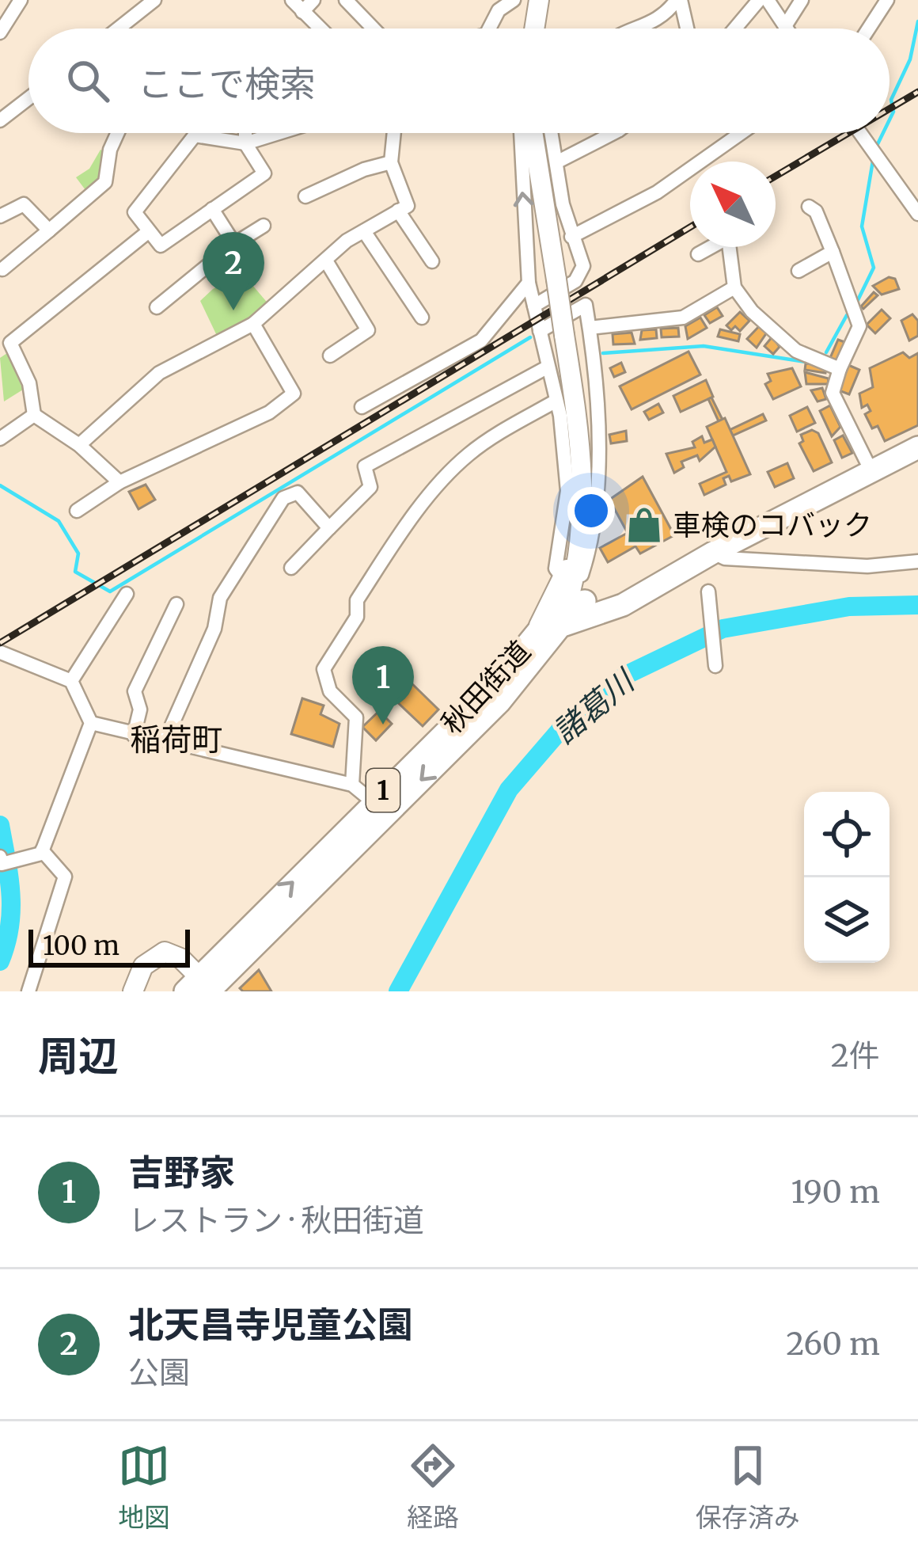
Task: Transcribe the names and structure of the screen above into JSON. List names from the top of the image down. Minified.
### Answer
{"streets":{"main road":["秋田街道","1"]},"districts":["稲荷町"],"water":["諸葛川"],"places":{"shop":["車検のコバック"]},"scale_bar":"100 m","north":"top left","page":{"search":"ここで検索","pins":["2","1"],"scale":"100 m","heading":["周辺","2件"],"list":[{"mark":"1","name":"吉野家","note":"レストラン · 秋田街道","value":"190 m"},{"mark":"2","name":"北天昌寺児童公園","note":"公園","value":"260 m"}],"nav":["地図","経路","保存済み"]}}
